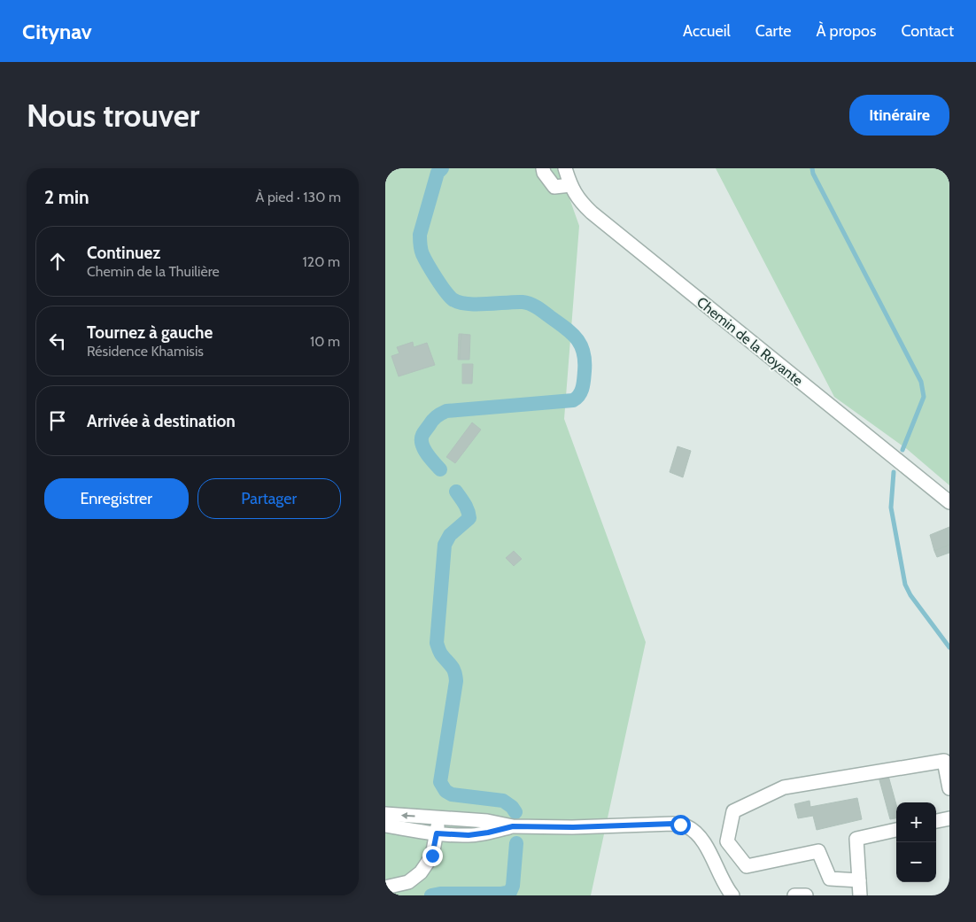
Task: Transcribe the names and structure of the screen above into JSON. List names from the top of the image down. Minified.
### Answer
{"streets":{"street":["Chemin de la Royante"]},"page":{"header":"Citynav","nav":["Accueil","Carte","À propos","Contact"],"buttons":["Itinéraire",["Enregistrer","Partager"]],"title":"Nous trouver","heading":["2 min","À pied · 130 m"],"list":[["Continuez","Chemin de la Thuilière","120 m"],["Tournez à gauche","Résidence Khamisis","10 m"],"Arrivée à destination"],"map_buttons":["+","−"]}}
